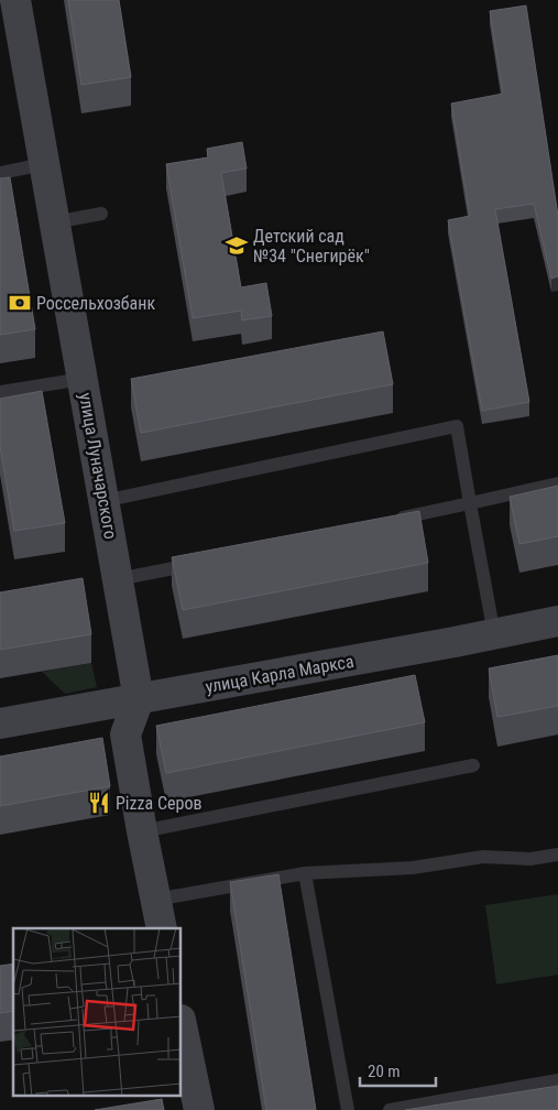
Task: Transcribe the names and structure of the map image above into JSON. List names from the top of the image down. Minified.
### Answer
{"streets":{"street":["улица Луначарского","улица Карла Маркса"]},"crossings":[["улица Луначарского","улица Карла Маркса"]],"places":{"school or university":["Детский сад №34 \"Снегирёк\""],"bank":["Россельхозбанк"],"restaurant":["Pizza Серов"]},"scale_bar":"20 m"}
